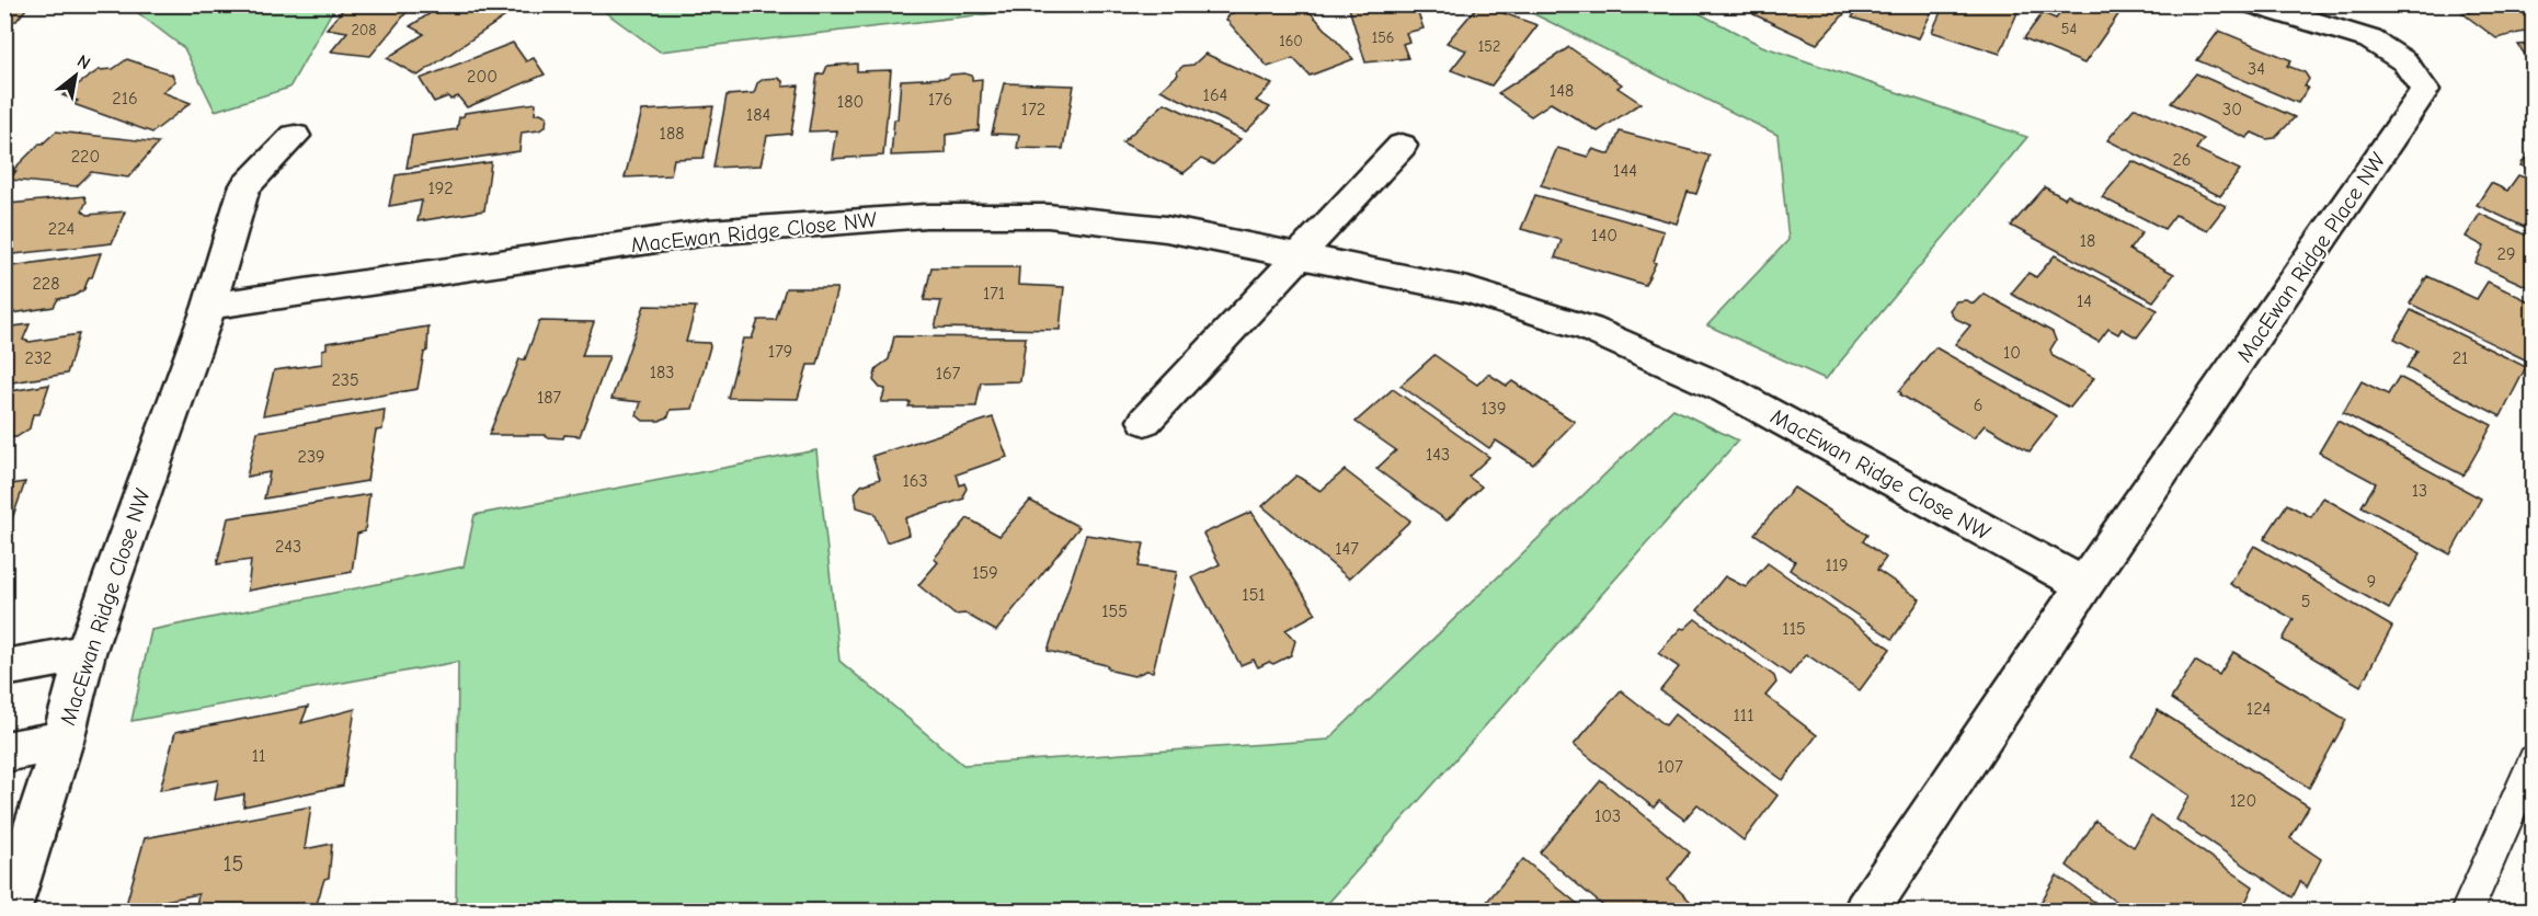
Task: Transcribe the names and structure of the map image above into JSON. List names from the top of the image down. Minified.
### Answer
{"streets":{"street":["MacEwan Ridge Close NW","MacEwan Ridge Place NW"]},"crossings":[["MacEwan Ridge Close NW","MacEwan Ridge Place NW"]],"house_numbers":["54","208","156","160","152","34","200","148","164","216","176","180","172","30","184","188","220","26","144","192","224","140","18","29","228","171","14","179","10","232","21","183","167","235","187","6","139","143","239","163","13","243","147","119","159","9","151","5","155","115","124","111","11","107","120","103","15"],"north":"top right"}
